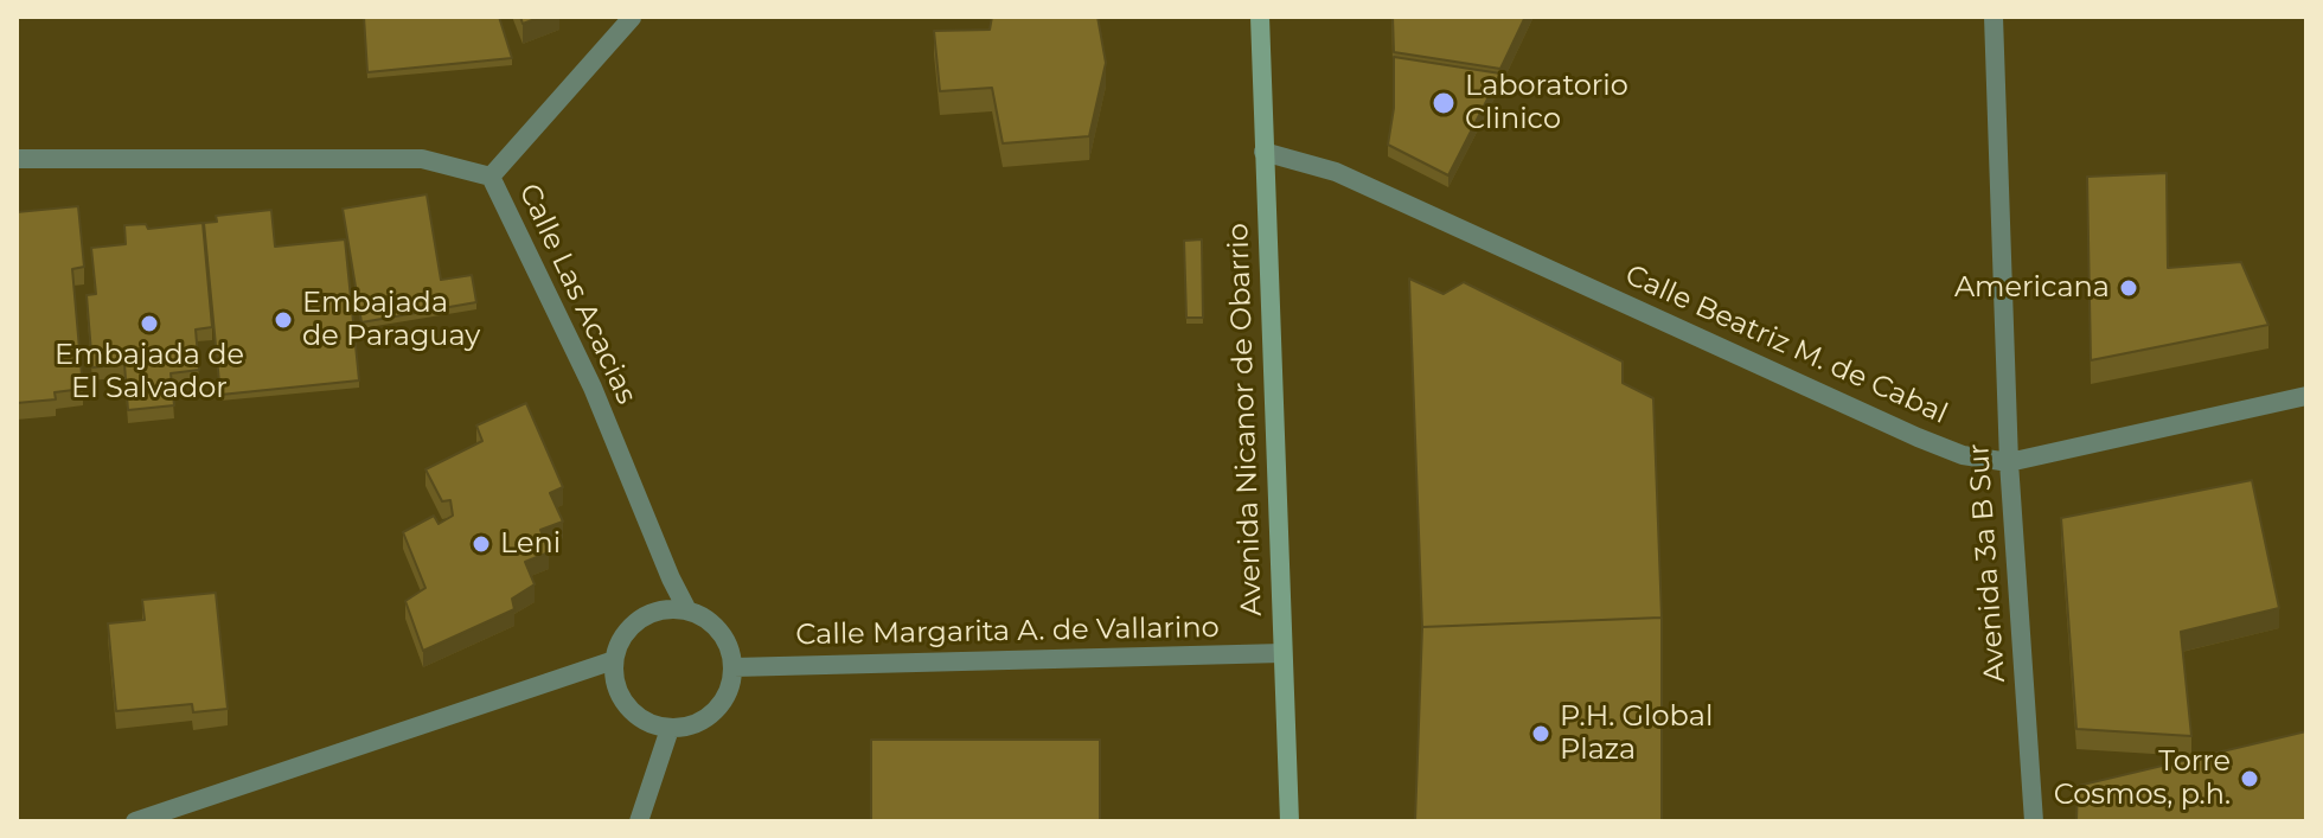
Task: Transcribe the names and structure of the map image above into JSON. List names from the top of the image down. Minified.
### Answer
{"streets":{"main road":["Avenida Nicanor de Obarrio"],"street":["Calle Las Acacias","Calle Beatriz M. de Cabal","Avenida 3a B Sur","Calle Margarita A. de Vallarino"]},"crossings":[["Calle Las Acacias","Calle Margarita A. de Vallarino"],["Calle Beatriz M. de Cabal","Avenida Nicanor de Obarrio"],["Calle Beatriz M. de Cabal","Avenida 3a B Sur"],["Avenida Nicanor de Obarrio","Calle Margarita A. de Vallarino"]],"places":["Laboratorio Clinico","Americana","Embajada de Paraguay","Embajada de El Salvador","Leni","P.H. Global Plaza","Torre Cosmos, p.h."]}
